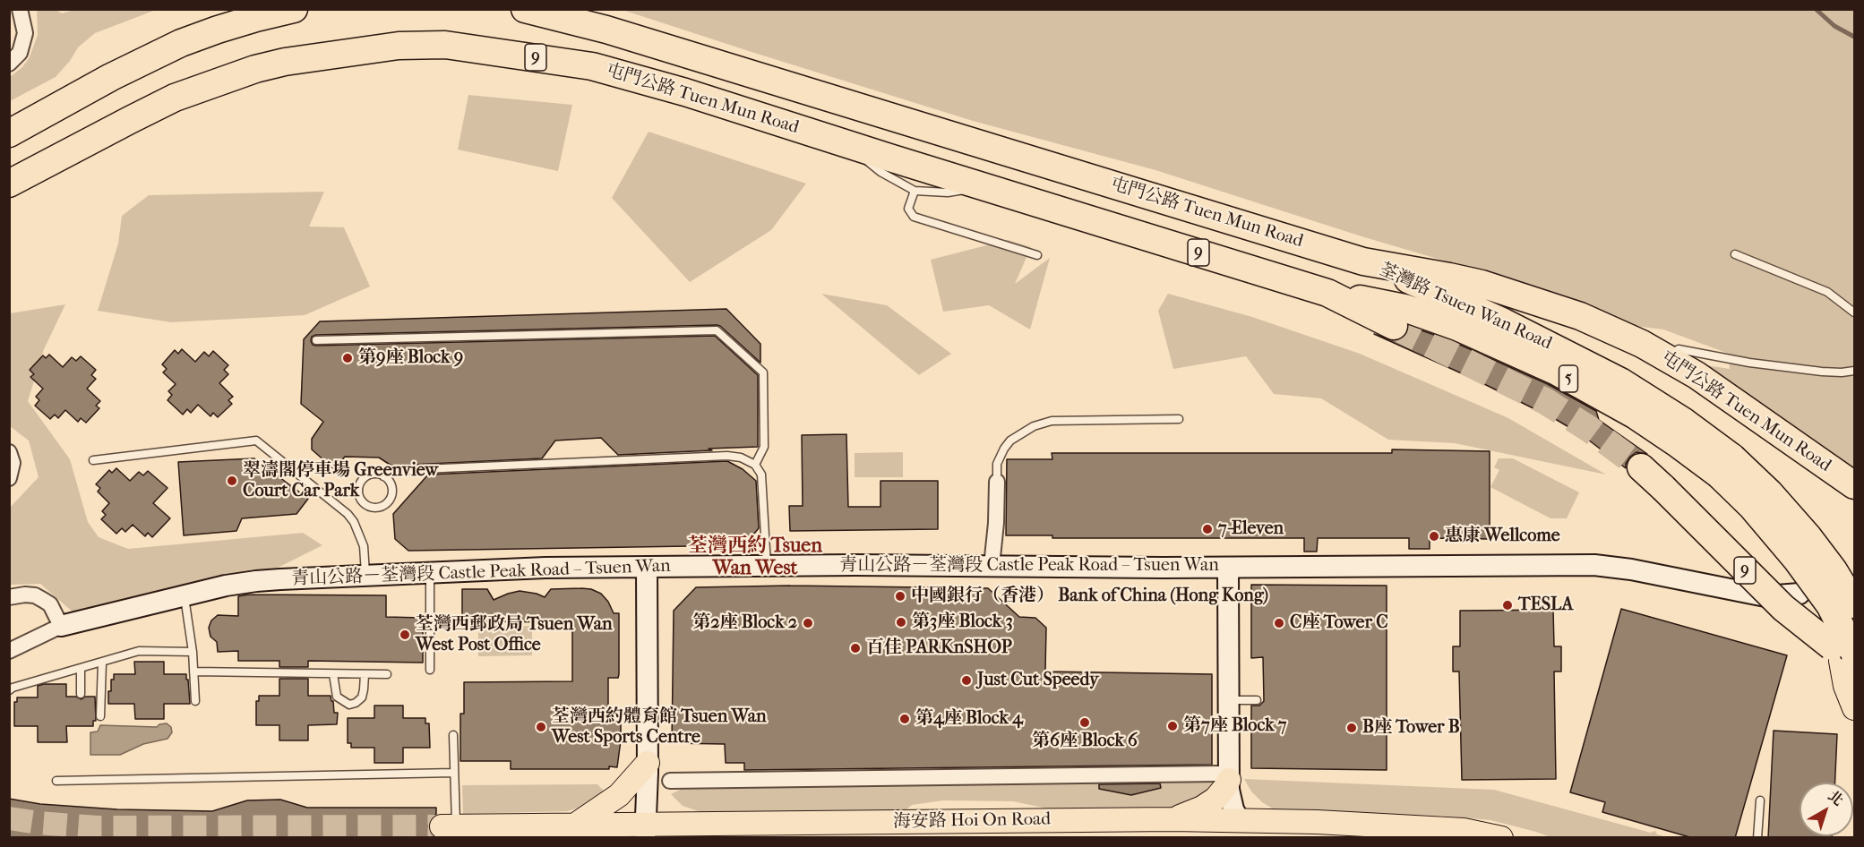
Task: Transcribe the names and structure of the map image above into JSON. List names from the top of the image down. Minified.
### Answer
{"streets":{"highway":["9","屯門公路 Tuen Mun Road","荃灣路 Tsuen Wan Road","5"],"main road":["海安路 Hoi On Road"],"street":["青山公路－荃灣段 Castle Peak Road – Tsuen Wan"]},"crossings":[["9","荃灣路 Tsuen Wan Road"],["屯門公路 Tuen Mun Road","荃灣路 Tsuen Wan Road"]],"districts":["荃灣西約 Tsuen Wan West"],"places":["第9座 Block 9","翠濤閣停車場 Greenview Court Car Park","7-Eleven","惠康 Wellcome","中國銀行（香港） Bank of China (Hong Kong)","TESLA","第3座 Block 3","第2座 Block 2","C座 Tower C","荃灣西郵政局 Tsuen Wan West Post Office","百佳 PARKnSHOP","Just Cut Speedy","第4座 Block 4","第6座 Block 6","第7座 Block 7","荃灣西約體育館 Tsuen Wan West Sports Centre","B座 Tower B"],"north":"top right"}
